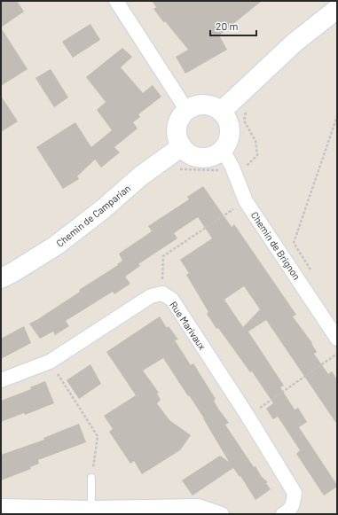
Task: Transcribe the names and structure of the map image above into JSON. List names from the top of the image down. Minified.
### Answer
{"streets":{"main road":["Chemin de Camparian"],"street":["Chemin de Brignon","Rue Marivaux"]},"crossings":[["Chemin de Camparian","Chemin de Brignon"]],"scale_bar":"20 m"}
